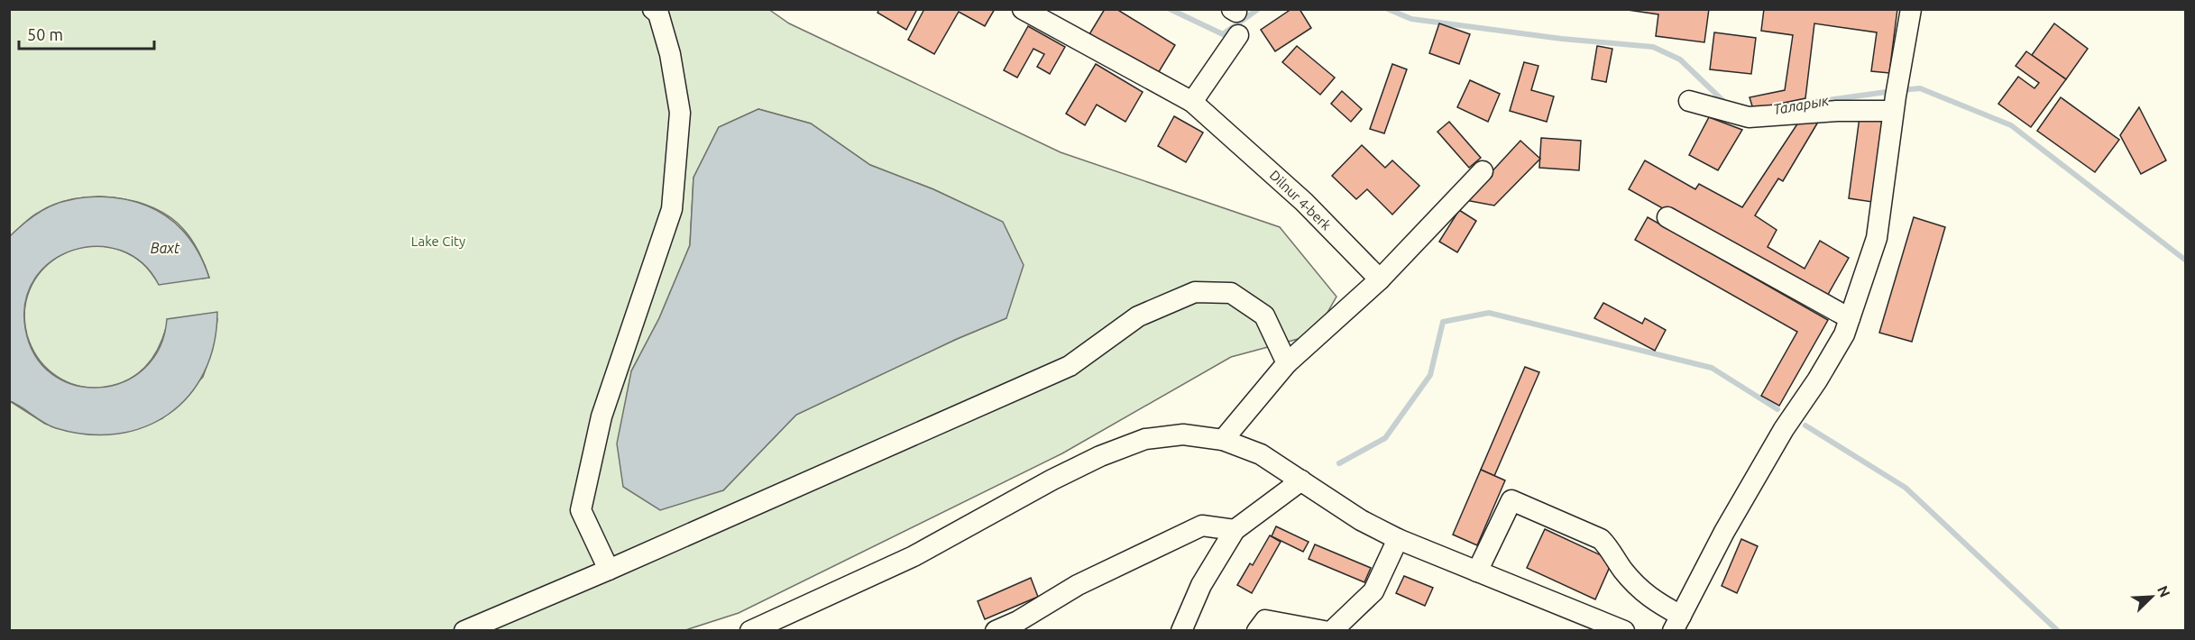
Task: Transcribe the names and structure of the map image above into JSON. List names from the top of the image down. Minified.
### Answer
{"streets":{"street":["Dilnur 4-berk"]},"water":["Таларык","Baхt"],"parks":["Lake City"],"scale_bar":"50 m","north":"top right"}
